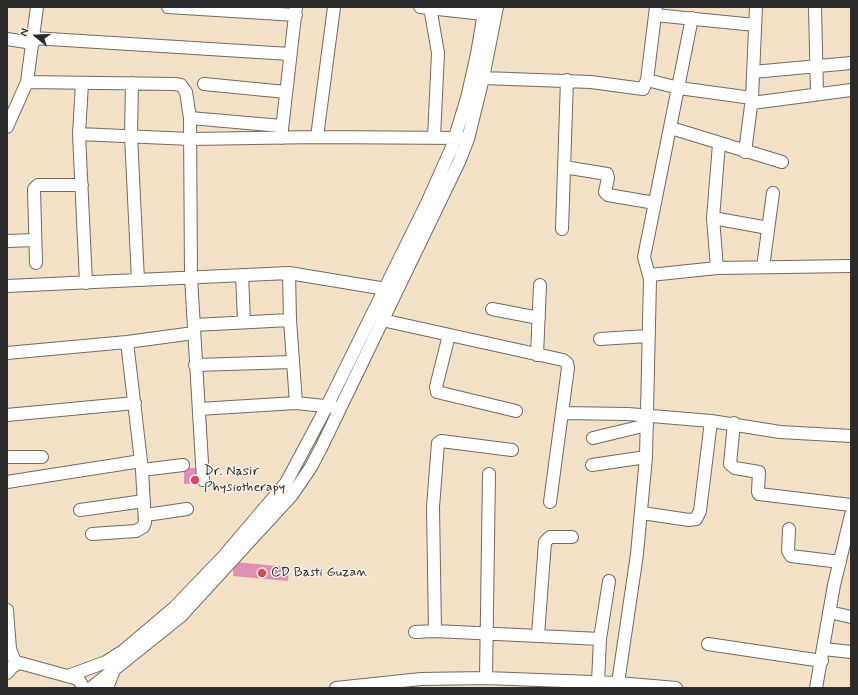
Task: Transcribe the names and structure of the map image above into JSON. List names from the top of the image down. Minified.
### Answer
{"places":["Dr. Nasir Physiotherapy","CD Basti Guzan"],"north":"left"}
